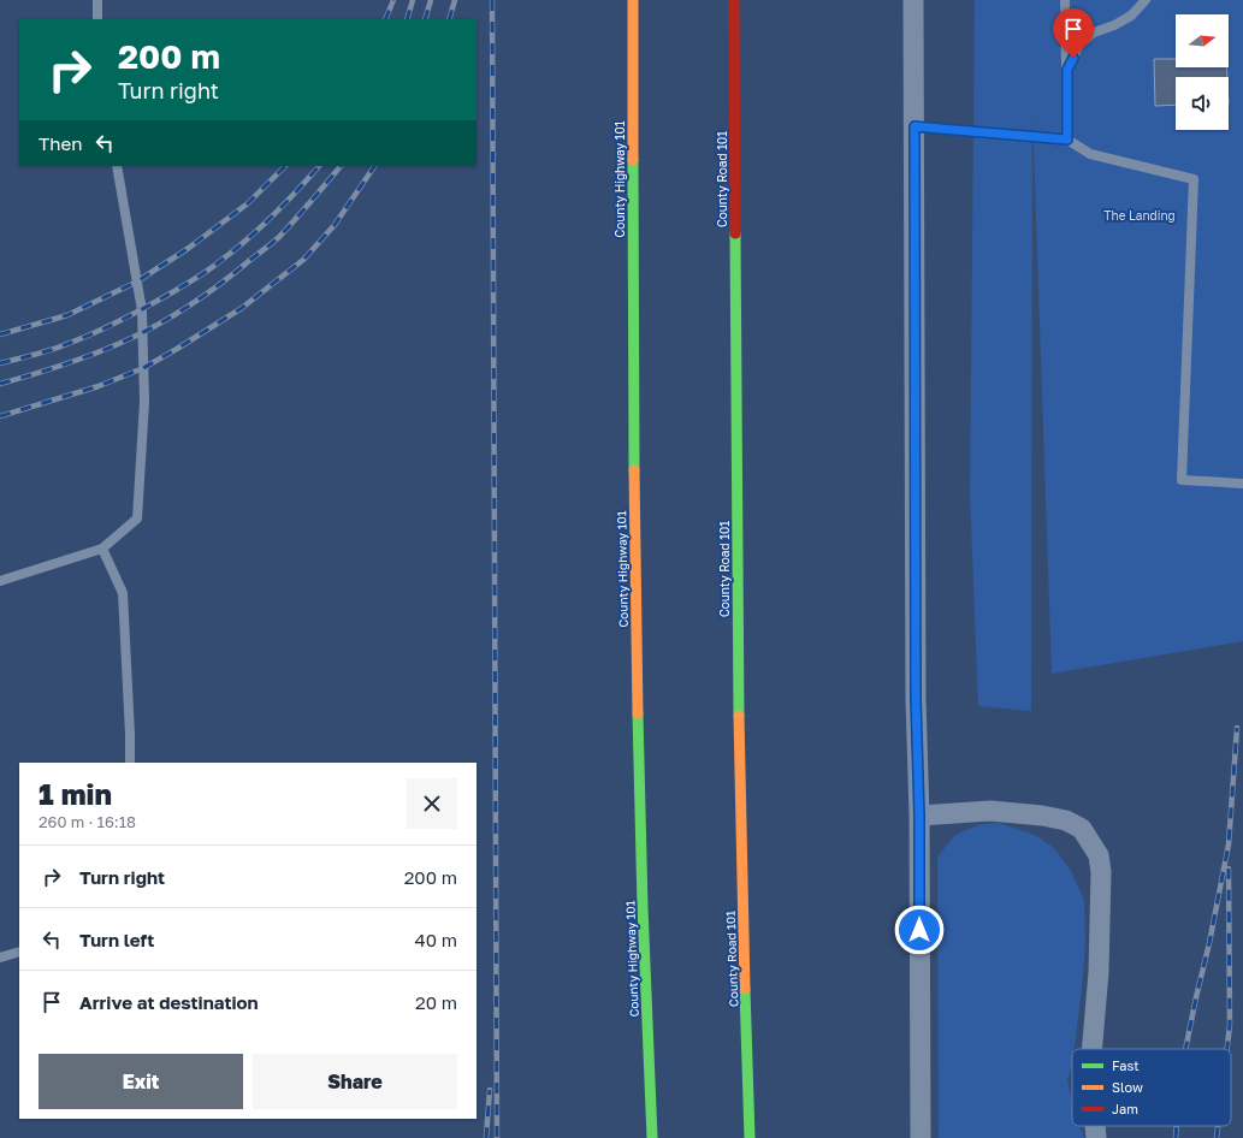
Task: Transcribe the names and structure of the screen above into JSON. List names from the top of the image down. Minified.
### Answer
{"streets":{"main road":["County Highway 101","County Road 101"]},"parks":["The Landing"],"legend":["Fast","Slow","Jam"],"north":"right","page":{"turn":["200 m","Turn right"],"then":"Then","heading":["1 min","260 m · 16:18"],"list":[{"name":"Turn right","value":"200 m"},{"name":"Turn left","value":"40 m"},{"name":"Arrive at destination","value":"20 m"}],"buttons":["Exit","Share"]}}
